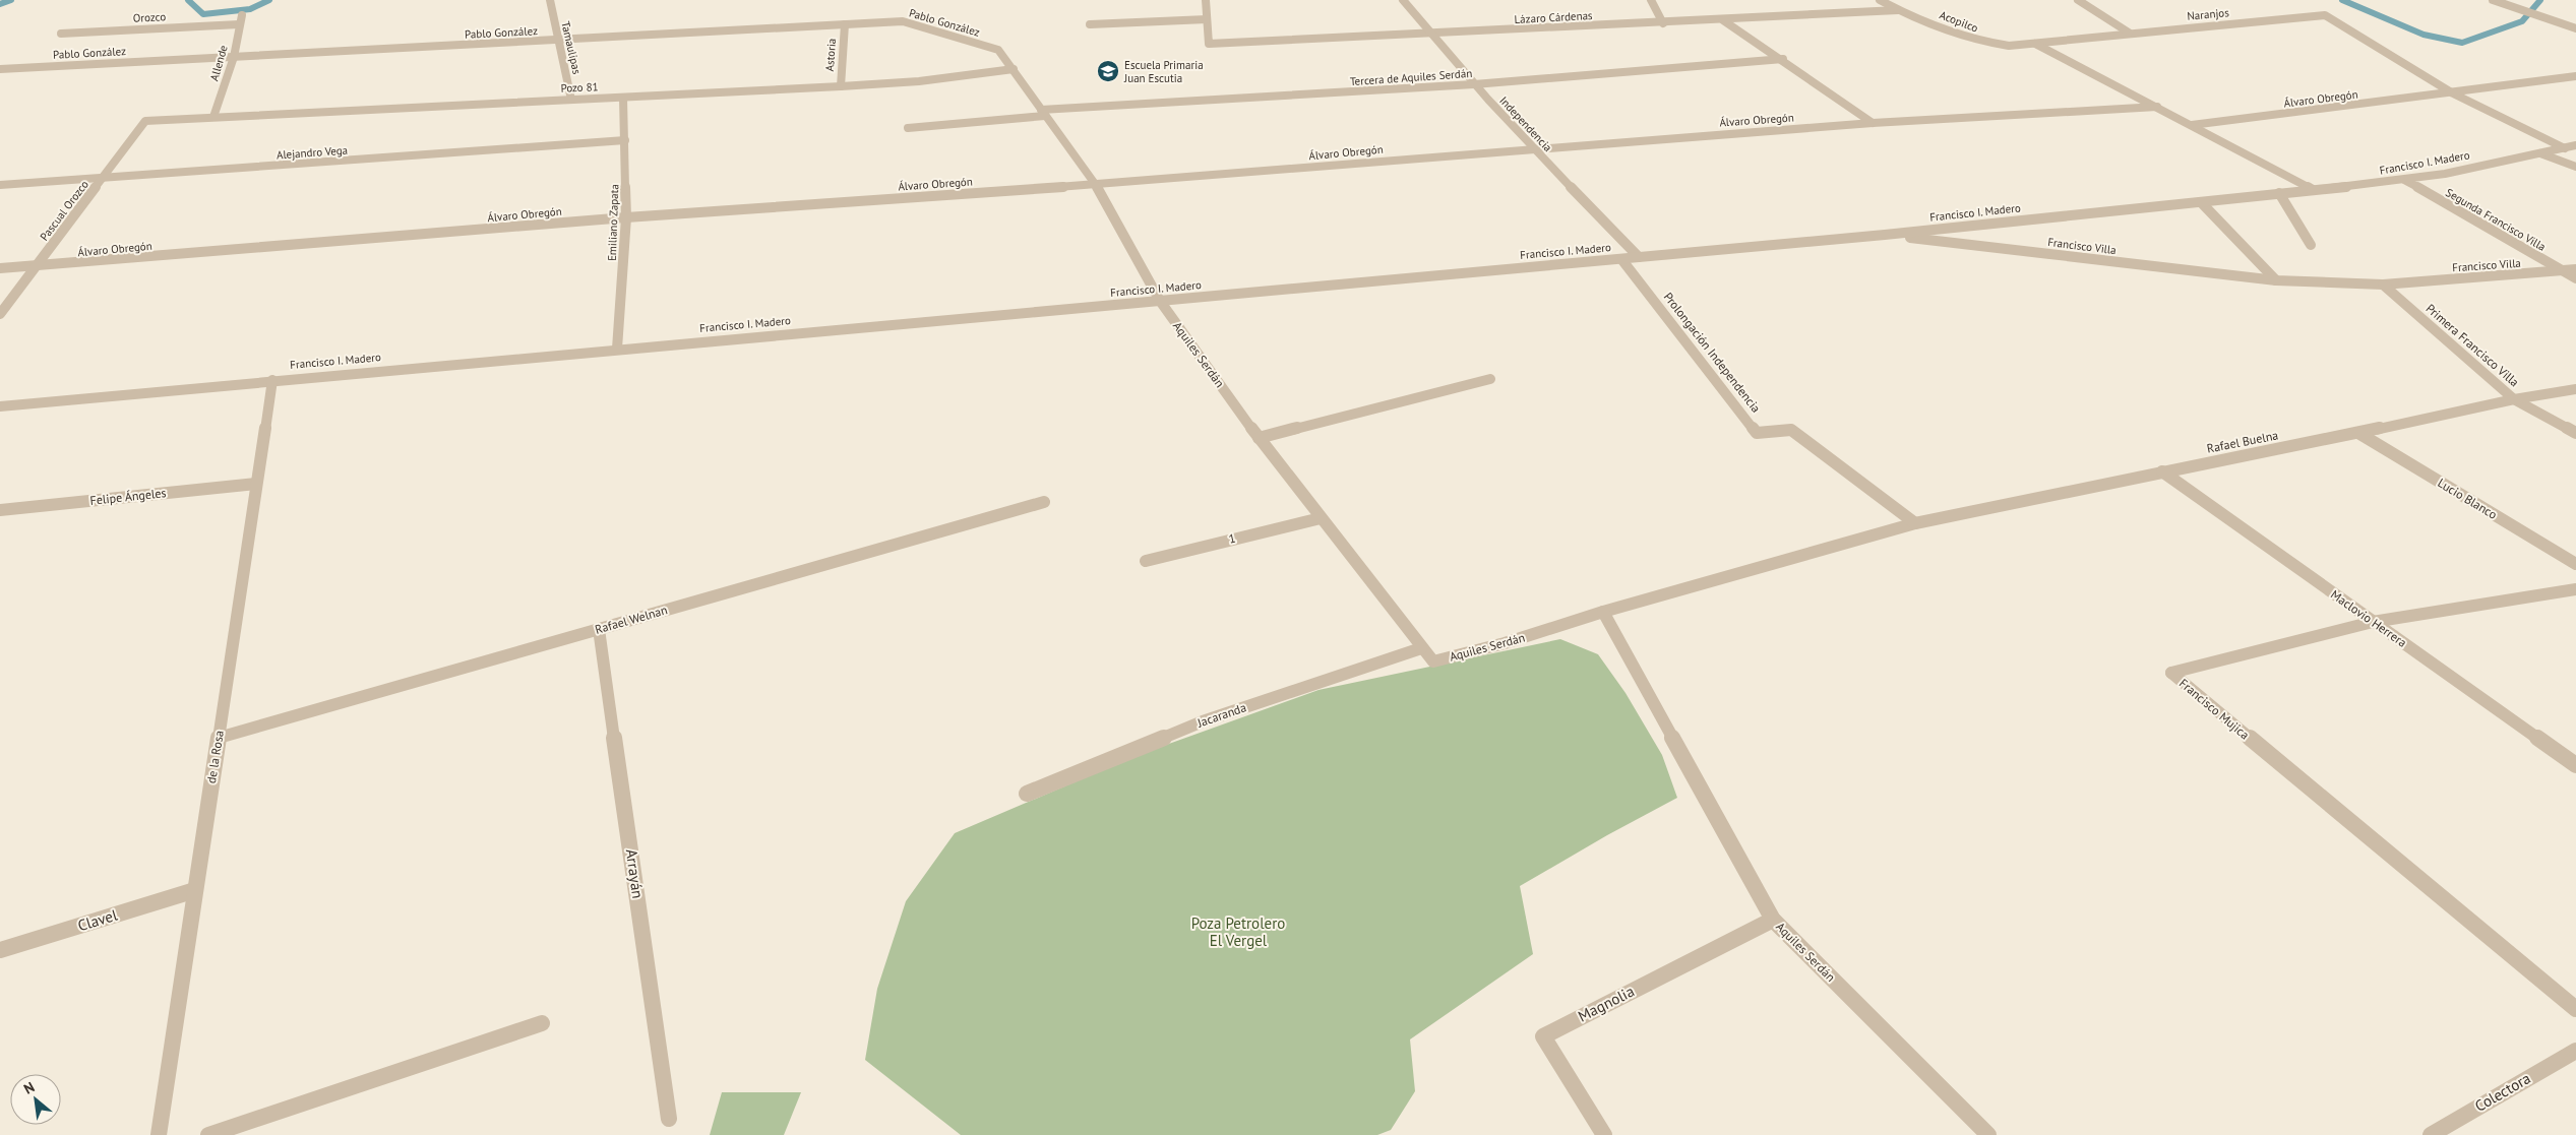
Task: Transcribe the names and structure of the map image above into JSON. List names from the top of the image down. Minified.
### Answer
{"streets":{"street":["Naranjos","Orozco","Lázaro Cárdenas","Acopilco","Pablo González","Tamaulipas","Astoria","Allende","Tercera de Aquiles Serdán","Pozo 81","Álvaro Obregón","Independencia","Alejandro Vega","Francisco I. Madero","Pascual Orozco","Segunda Francisco Villa","Emiliano Zapata","Francisco Villa","Primera Francisco Villa","Prolongación Independencia","Aquiles Serdán","Rafael Buelna","Felipe Ángeles","Lucio Blanco","1","Maclovio Herrera","Rafael Welnan","Francisco Mujica","Jacaranda","de la Rosa","Arrayán","Clavel","Magnolia","Colectora"]},"crossings":[["Naranjos","Acopilco"],["Naranjos","Álvaro Obregón"],["Naranjos","Francisco I. Madero"],["Orozco","Allende"],["Lázaro Cárdenas","Acopilco"],["Lázaro Cárdenas","Independencia"],["Pablo González","Tamaulipas"],["Pablo González","Astoria"],["Pablo González","Allende"],["Pablo González","Aquiles Serdán"],["Tamaulipas","Pozo 81"],["Astoria","Pozo 81"],["Allende","Pozo 81"],["Tercera de Aquiles Serdán","Independencia"],["Tercera de Aquiles Serdán","Aquiles Serdán"],["Pozo 81","Pascual Orozco"],["Pozo 81","Emiliano Zapata"],["Pozo 81","Aquiles Serdán"],["Álvaro Obregón","Independencia"],["Álvaro Obregón","Pascual Orozco"],["Álvaro Obregón","Emiliano Zapata"],["Álvaro Obregón","Aquiles Serdán"],["Independencia","Francisco I. Madero"],["Alejandro Vega","Pascual Orozco"],["Alejandro Vega","Emiliano Zapata"],["Francisco I. Madero","Segunda Francisco Villa"],["Francisco I. Madero","Emiliano Zapata"],["Francisco I. Madero","Francisco Villa"],["Francisco I. Madero","Prolongación Independencia"],["Francisco I. Madero","Aquiles Serdán"],["Francisco I. Madero","de la Rosa"],["Segunda Francisco Villa","Francisco Villa"],["Francisco Villa","Primera Francisco Villa"],["Primera Francisco Villa","Rafael Buelna"],["Prolongación Independencia","Rafael Buelna"],["Aquiles Serdán","Rafael Buelna"],["Aquiles Serdán","1"],["Aquiles Serdán","Jacaranda"],["Aquiles Serdán","Magnolia"],["Rafael Buelna","Lucio Blanco"],["Rafael Buelna","Maclovio Herrera"],["Felipe Ángeles","de la Rosa"],["Maclovio Herrera","Francisco Mujica"],["Rafael Welnan","de la Rosa"],["Rafael Welnan","Arrayán"],["de la Rosa","Clavel"]],"parks":["Poza Petrolero El Vergel"],"places":{"school or university":["Escuela Primaria Juan Escutia"]},"north":"top left"}
